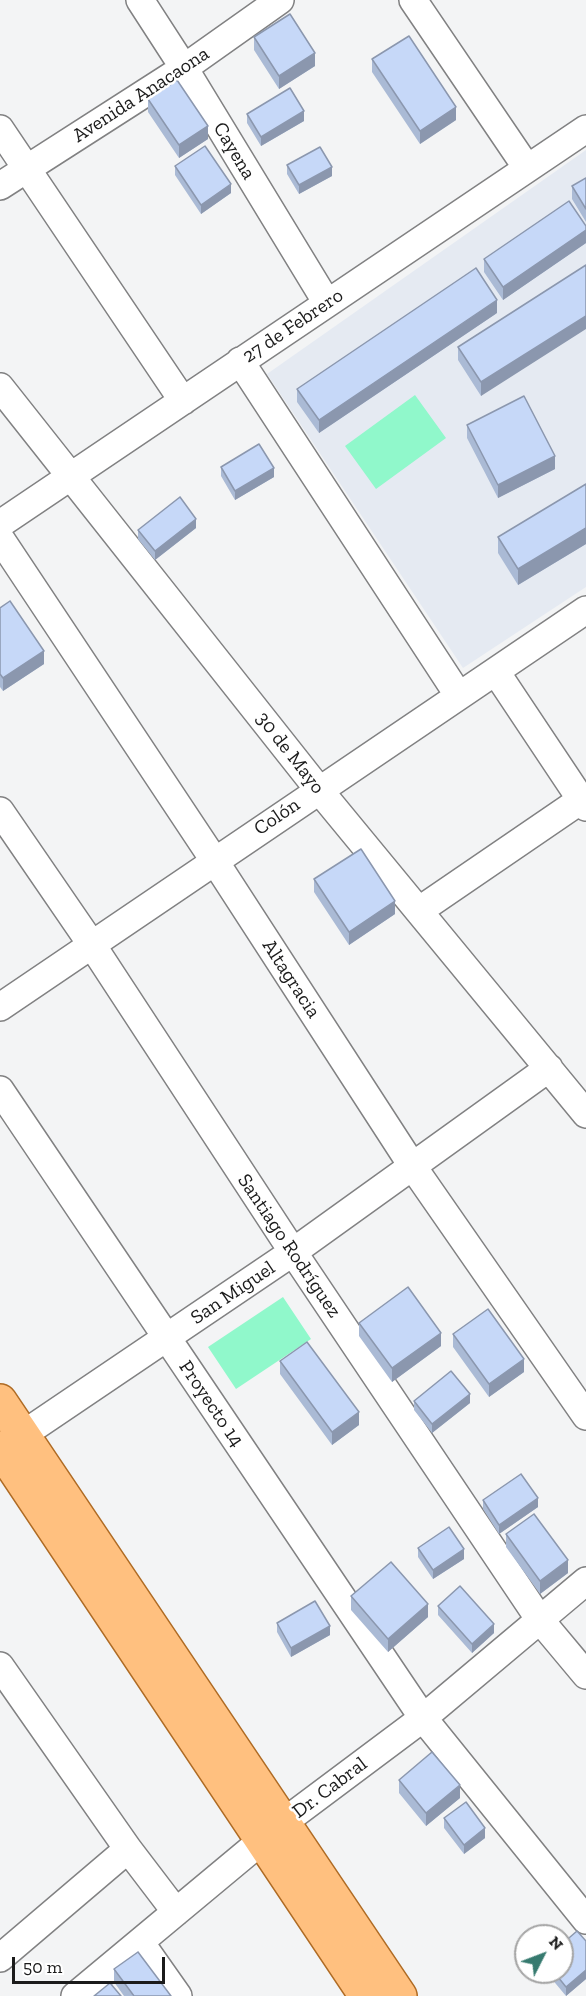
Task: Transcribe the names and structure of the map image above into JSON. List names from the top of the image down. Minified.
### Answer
{"streets":{"street":["Avenida Anacaona","Cayena","27 de Febrero","30 de Mayo","Colón","Altagracia","Santiago Rodríguez","San Miguel","Proyecto 14","Dr. Cabral"]},"crossings":[["Avenida Anacaona","Cayena"],["Cayena","27 de Febrero"],["27 de Febrero","30 de Mayo"],["30 de Mayo","Colón"],["30 de Mayo","San Miguel"],["Colón","Altagracia"],["Colón","Santiago Rodríguez"],["Altagracia","San Miguel"],["Santiago Rodríguez","San Miguel"],["Santiago Rodríguez","Dr. Cabral"],["San Miguel","Proyecto 14"],["Proyecto 14","Dr. Cabral"]],"scale_bar":"50 m","north":"top right"}
